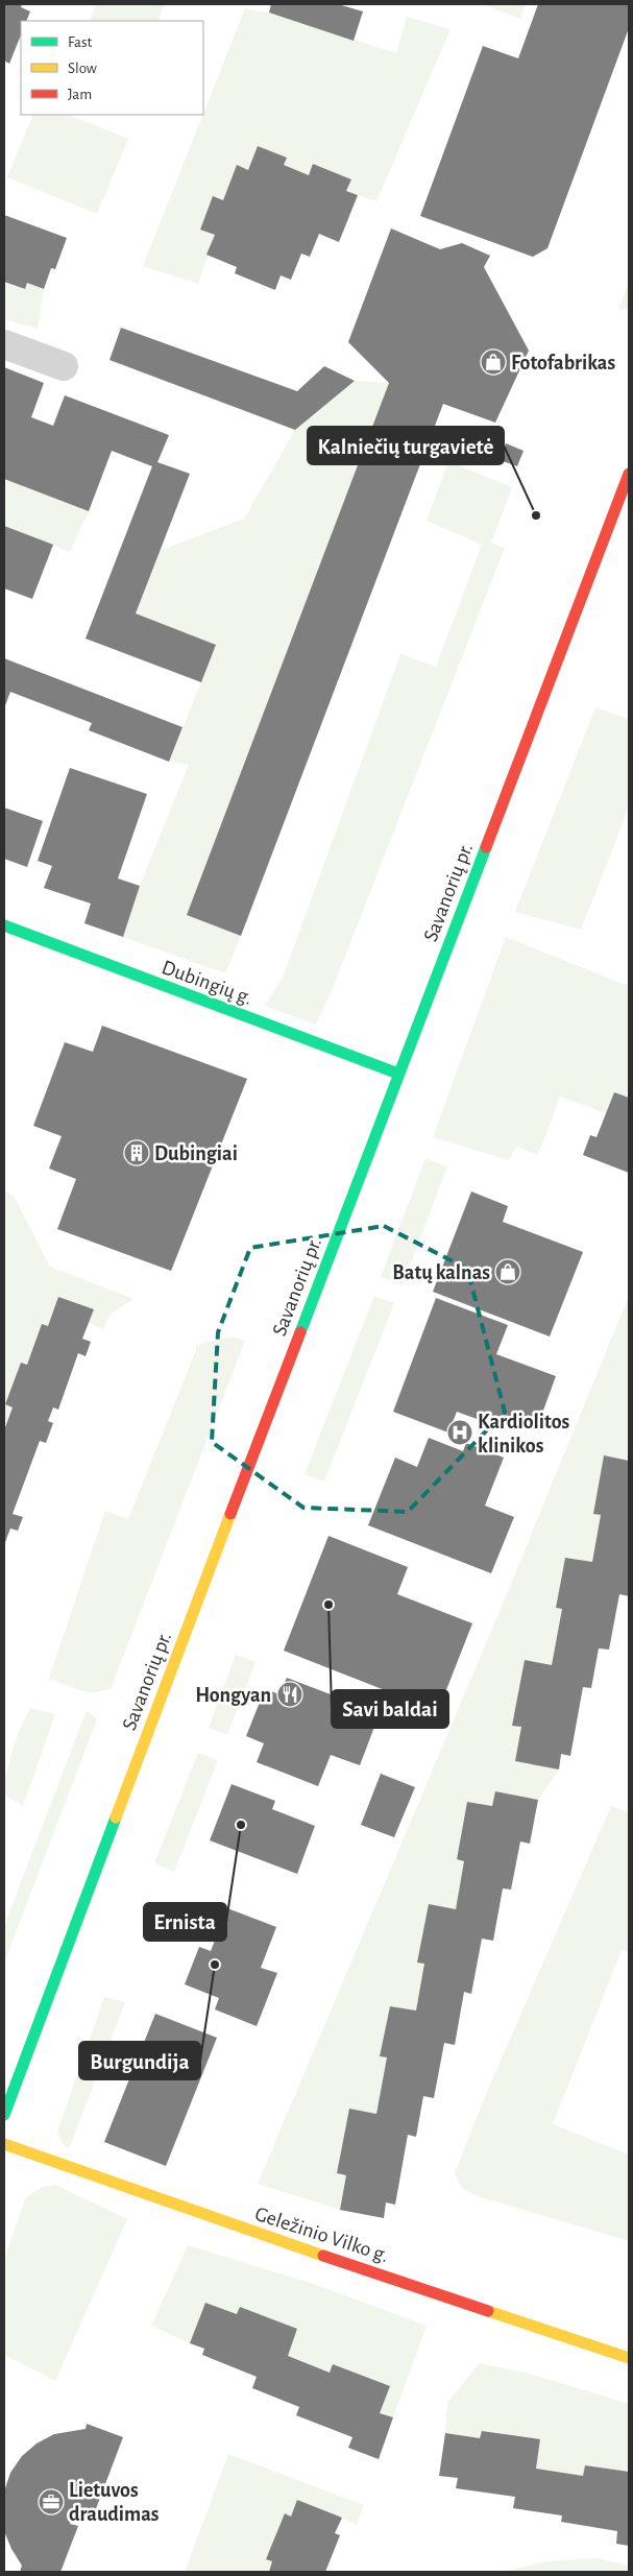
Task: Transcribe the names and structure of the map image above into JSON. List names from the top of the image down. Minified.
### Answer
{"streets":{"main road":["Savanorių pr.","Dubingių g.","Geležinio Vilko g."]},"crossings":[["Savanorių pr.","Dubingių g."]],"places":{"shop":["Fotofabrikas","Batų kalnas"],"other":["Kalniečių turgavietė","Savi baldai","Ernista","Burgundija"],"building":["Dubingiai"],"hospital":["Kardiolitos klinikos"],"restaurant":["Hongyan"],"office":["Lietuvos draudimas"]},"legend":["Fast","Slow","Jam"]}
